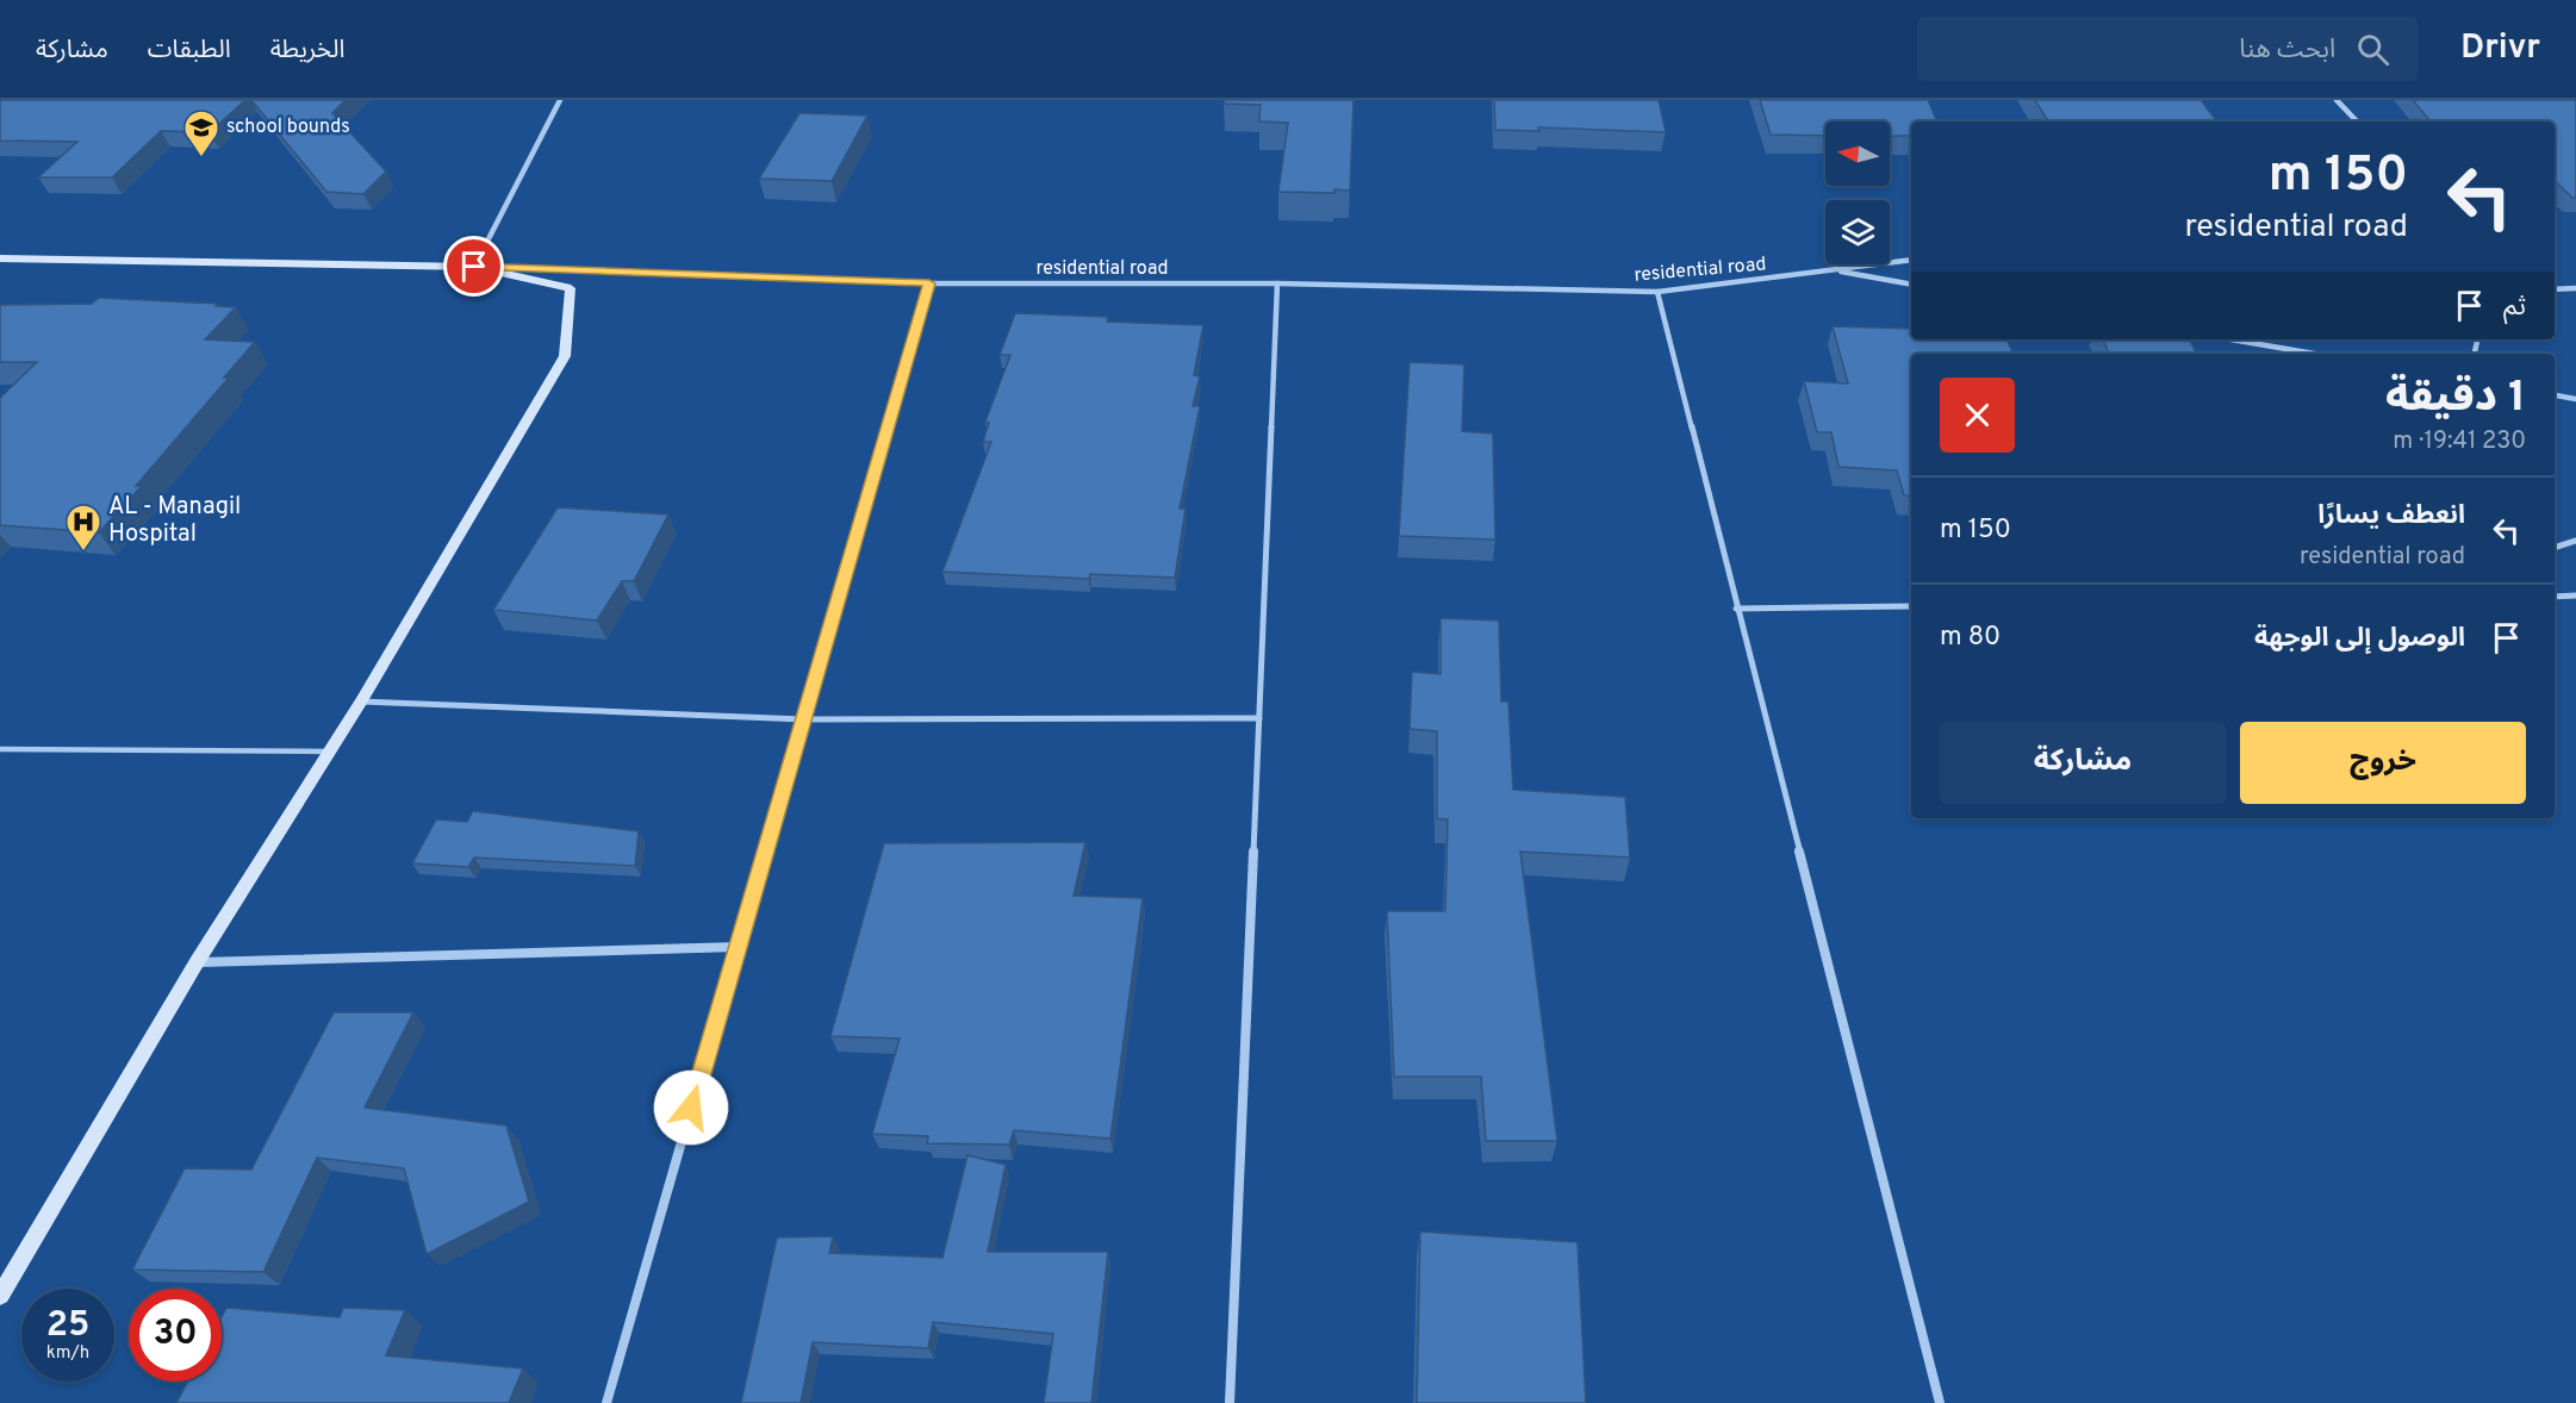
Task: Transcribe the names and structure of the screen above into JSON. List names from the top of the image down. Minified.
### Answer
{"streets":{"street":["residential road"]},"places":{"school or university":["school bounds"],"hospital":["AL - Managil Hospital"]},"north":"left","page":{"header":"Drivr","search":"ابحث هنا","nav":["الخريطة","الطبقات","مشاركة"],"turn":["150 m","residential road"],"then":"ثم","heading":["1 دقيقة","230 m · 19:41"],"list":[{"name":"انعطف يسارًا","note":"residential road","value":"150 m"},{"name":"الوصول إلى الوجهة","value":"80 m"}],"buttons":["خروج","مشاركة"],"speed":"25 km/h","limit":"30"}}
